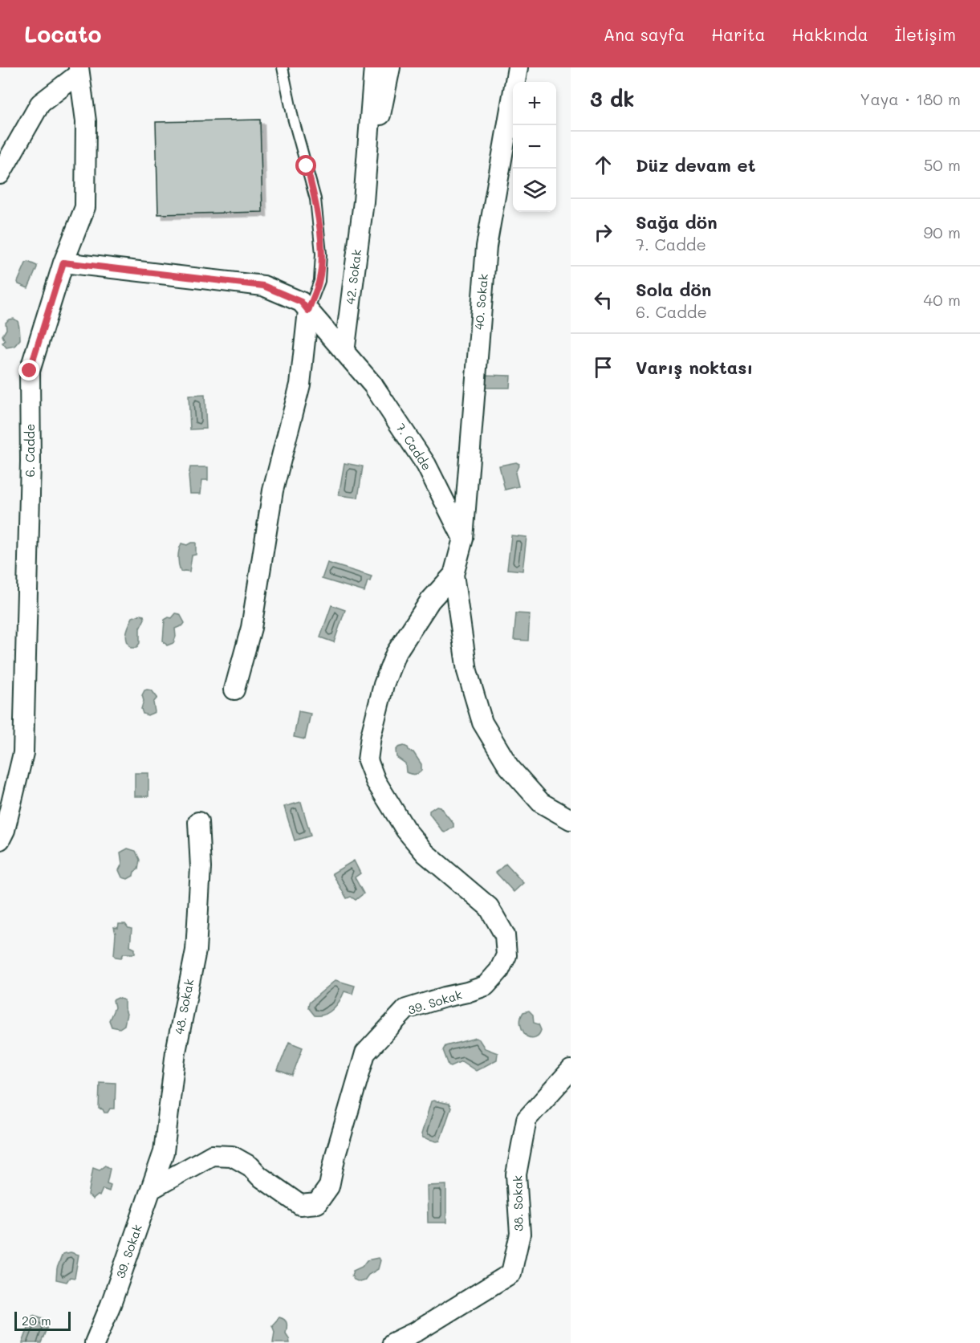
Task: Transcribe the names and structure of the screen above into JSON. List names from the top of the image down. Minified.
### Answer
{"streets":{"street":["42. Sokak","40. Sokak","7. Cadde","6. Cadde","39. Sokak","48. Sokak","38. Sokak"]},"crossings":[["42. Sokak","7. Cadde"],["40. Sokak","7. Cadde"],["7. Cadde","6. Cadde"],["39. Sokak","48. Sokak"]],"scale_bar":"20 m","page":{"header":"Locato","nav":["Ana sayfa","Harita","Hakkında","İletişim"],"heading":["3 dk","Yaya · 180 m"],"map_buttons":["+","−"],"list":[["Düz devam et","50 m"],["Sağa dön","7. Cadde","90 m"],["Sola dön","6. Cadde","40 m"],"Varış noktası"],"scale":"20 m"}}
